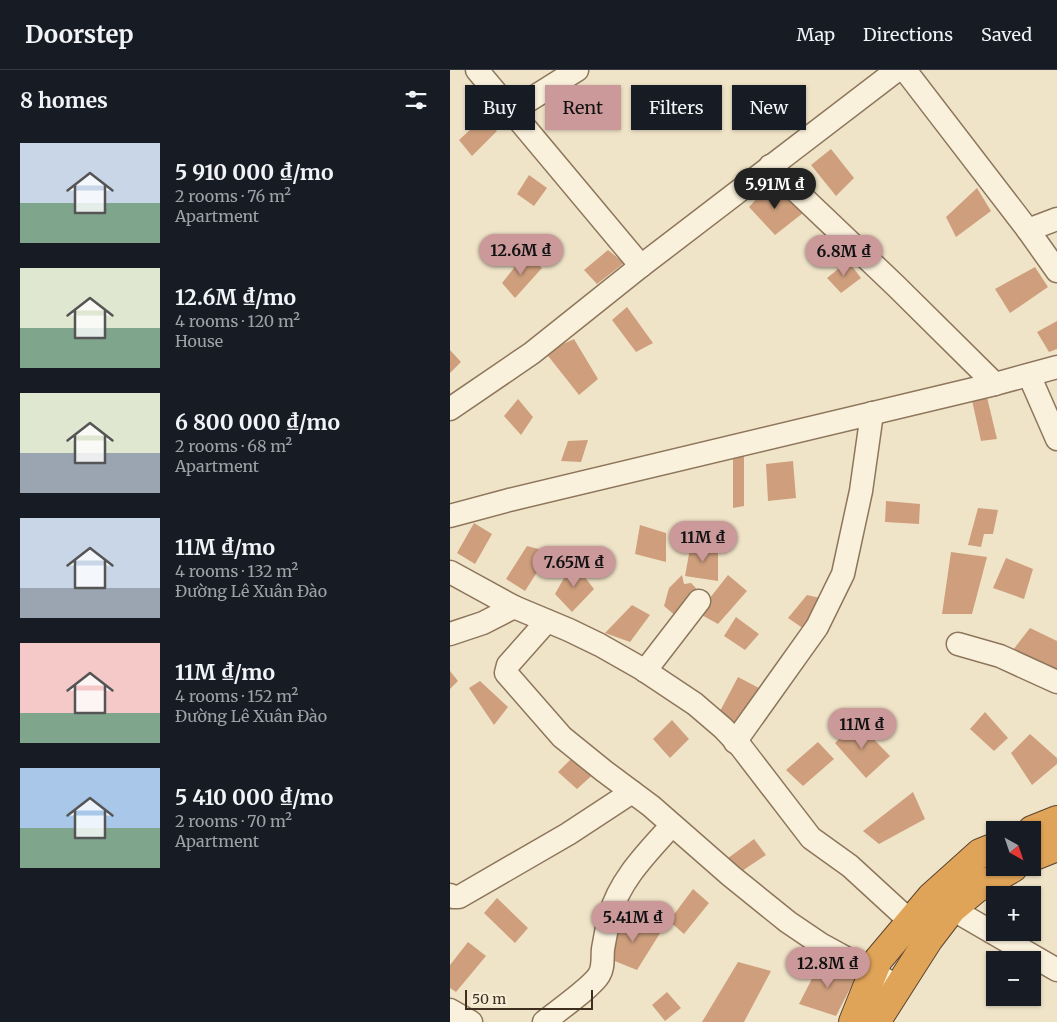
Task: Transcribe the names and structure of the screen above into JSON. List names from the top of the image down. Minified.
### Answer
{"scale_bar":"50 m","north":"bottom right","page":{"header":"Doorstep","nav":["Map","Directions","Saved"],"heading":"8 homes","chip":["Buy","Rent","Filters","New"],"list":[{"name":"5 910 000 ₫/mo","note":"2 rooms · 76 m² · Apartment"},{"name":"12.6M ₫/mo","note":"4 rooms · 120 m² · House"},{"name":"6 800 000 ₫/mo","note":"2 rooms · 68 m² · Apartment"},{"name":"11M ₫/mo","note":"4 rooms · 132 m² · Đường Lê Xuân Đào"},{"name":"11M ₫/mo","note":"4 rooms · 152 m² · Đường Lê Xuân Đào"},{"name":"5 410 000 ₫/mo","note":"2 rooms · 70 m² · Apartment"}],"price":["5.91M ₫","12.6M ₫","6.8M ₫","11M ₫","7.65M ₫","11M ₫","5.41M ₫","12.8M ₫"],"map_buttons":["+","−"],"scale":"50 m"}}
